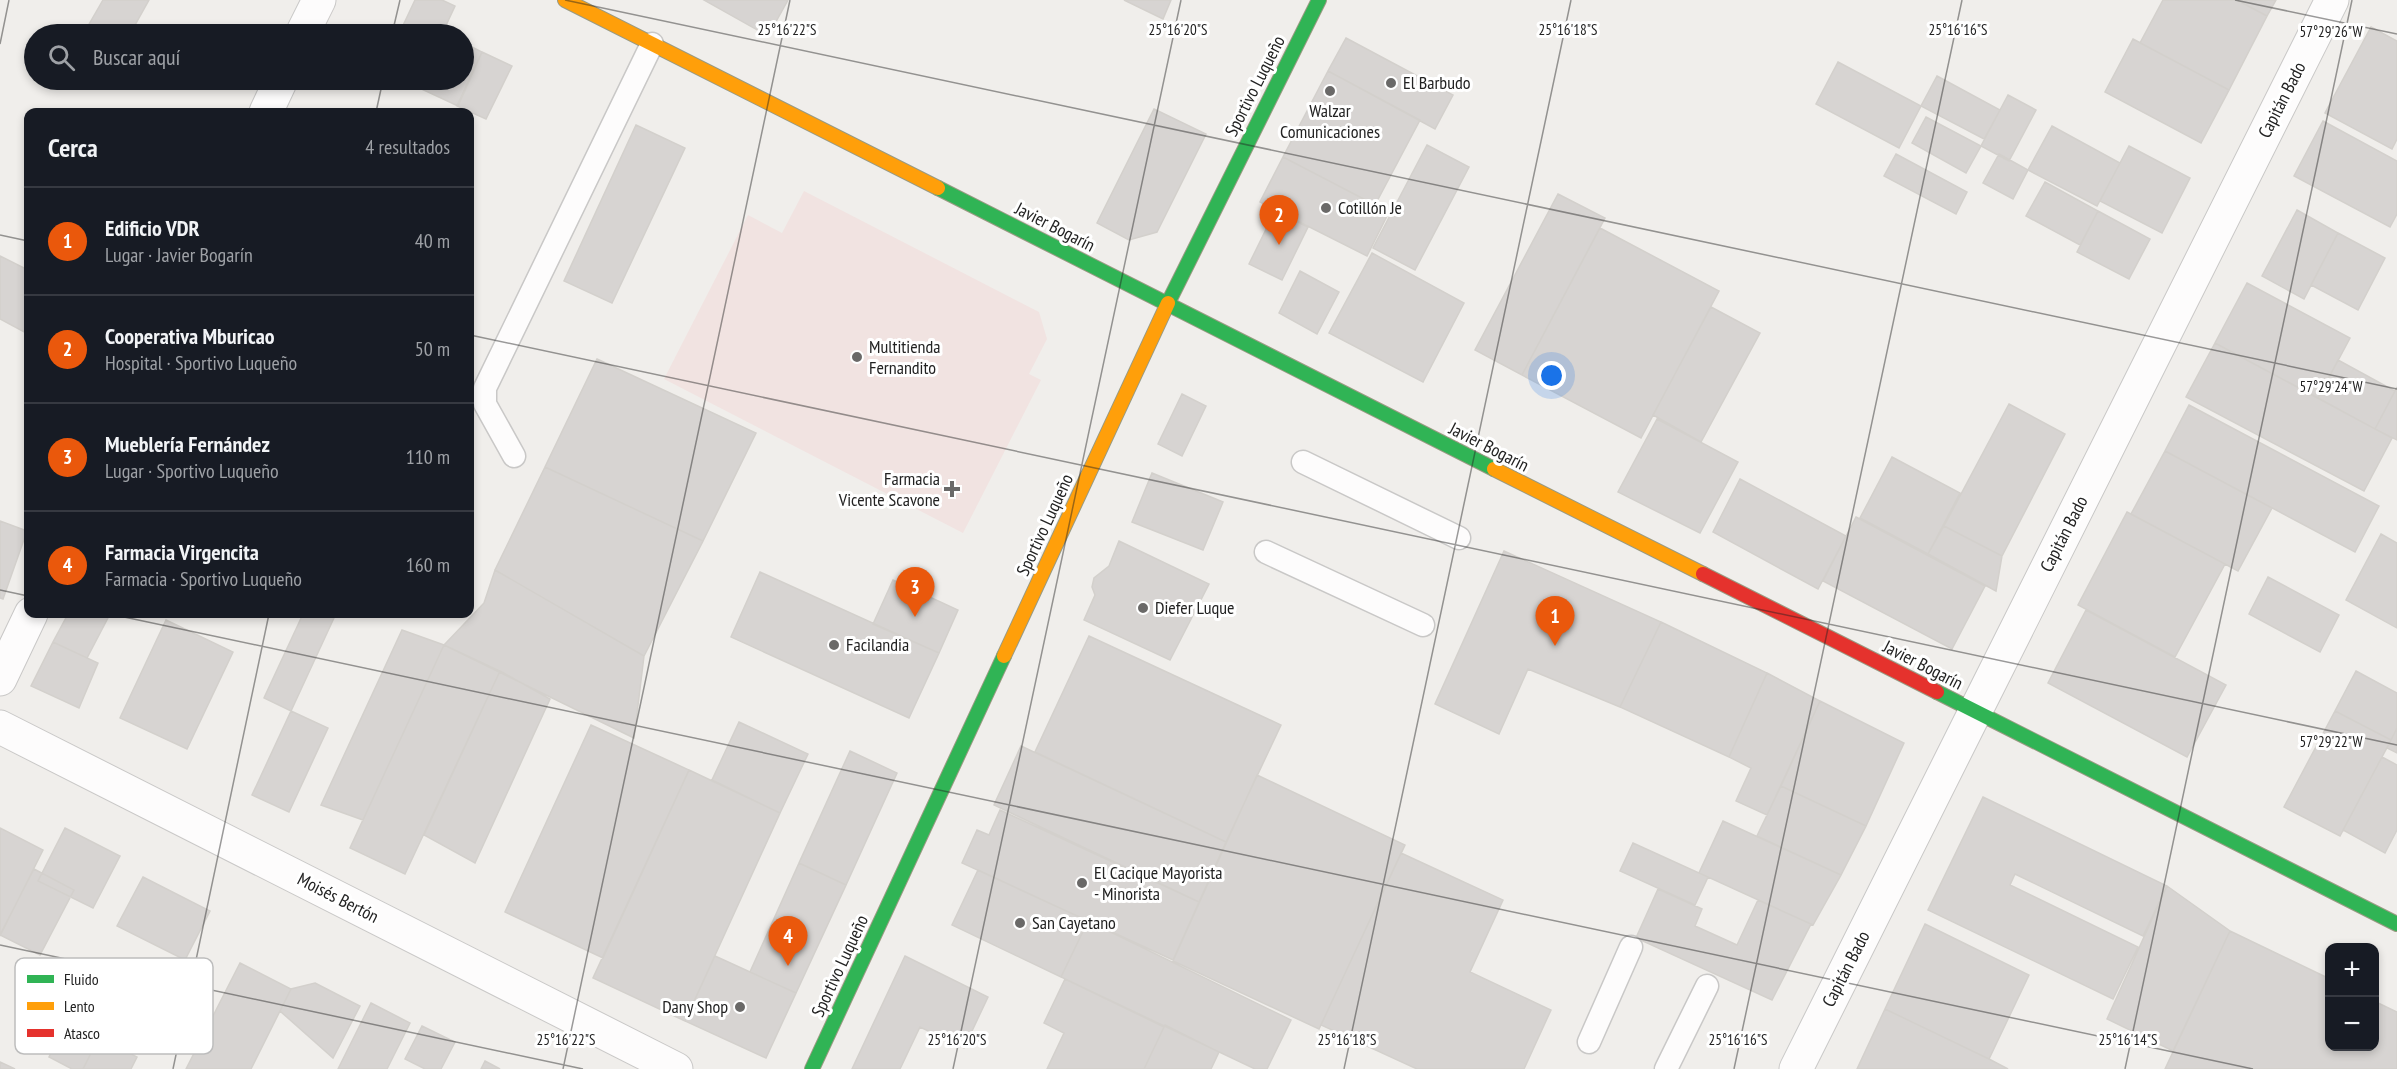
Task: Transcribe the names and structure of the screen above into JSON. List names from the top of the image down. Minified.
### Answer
{"streets":{"street":["Sportivo Luqueño","Capitán Bado","Javier Bogarín","Moisés Bertón"]},"crossings":[["Sportivo Luqueño","Javier Bogarín"],["Capitán Bado","Javier Bogarín"]],"places":{"other":["El Barbudo","Walzar Comunicaciones","Cotillón Je","Multitienda Fernandito","Diefer Luque","Facilandia","El Cacique Mayorista - Minorista","San Cayetano","Dany Shop"],"health":["Farmacia Vicente Scavone"]},"legend":["Fluido","Lento","Atasco"],"page":{"search":"Buscar aquí","heading":["Cerca","4 resultados"],"list":[{"mark":"1","name":"Edificio VDR","note":"Lugar · Javier Bogarín","value":"40 m"},{"mark":"2","name":"Cooperativa Mburicao","note":"Hospital · Sportivo Luqueño","value":"50 m"},{"mark":"3","name":"Mueblería Fernández","note":"Lugar · Sportivo Luqueño","value":"110 m"},{"mark":"4","name":"Farmacia Virgencita","note":"Farmacia · Sportivo Luqueño","value":"160 m"}],"pins":["2","3","1","4"],"map_buttons":["+","−"]},"coordinates":["25°16'22\"S","25°16'20\"S","25°16'18\"S","25°16'16\"S","57°29'26\"W","57°29'24\"W","57°29'22\"W","25°16'14\"S"]}
